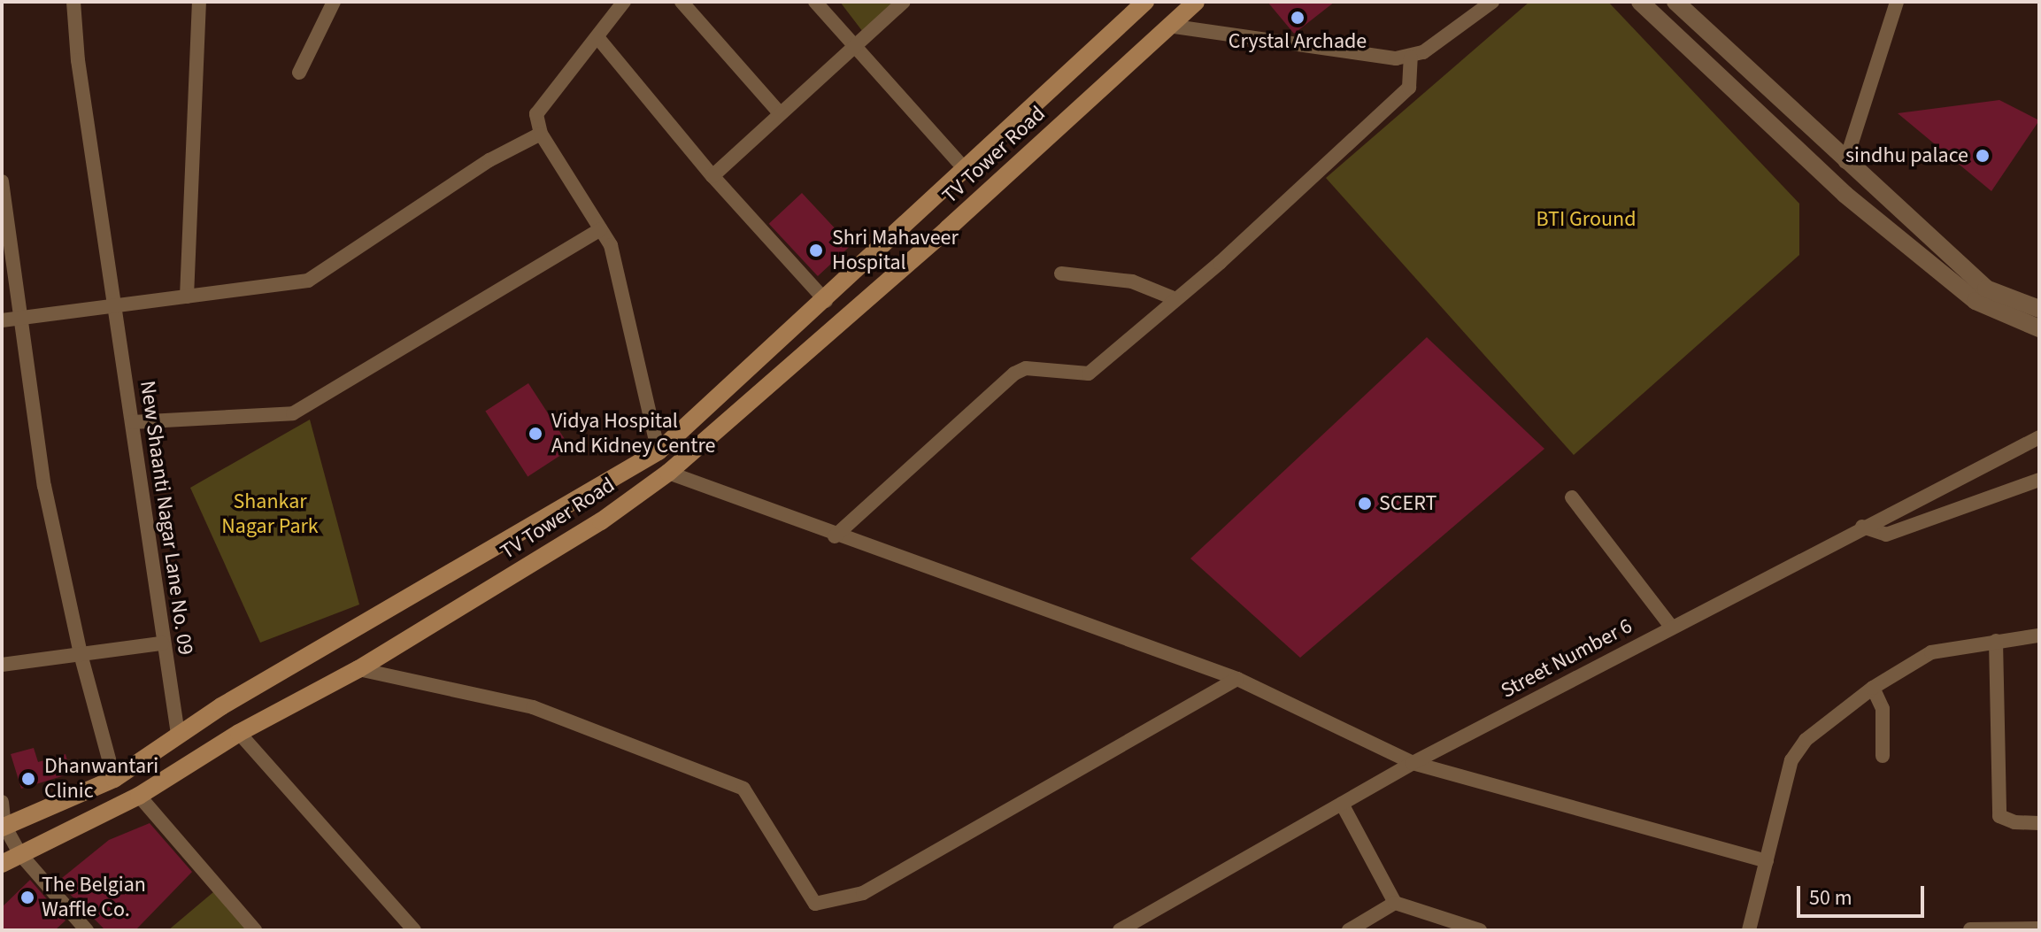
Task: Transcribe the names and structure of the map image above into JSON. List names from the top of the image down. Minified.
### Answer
{"streets":{"main road":["TV Tower Road"],"street":["New Shaanti Nagar Lane No. 09","Street Number 6"]},"crossings":[["TV Tower Road","New Shaanti Nagar Lane No. 09"]],"parks":["BTI Ground","Shankar Nagar Park"],"places":["Crystal Archade","sindhu palace","Shri Mahaveer Hospital","Vidya Hospital And Kidney Centre","SCERT","Dhanwantari Clinic","The Belgian Waffle Co."],"scale_bar":"50 m"}
